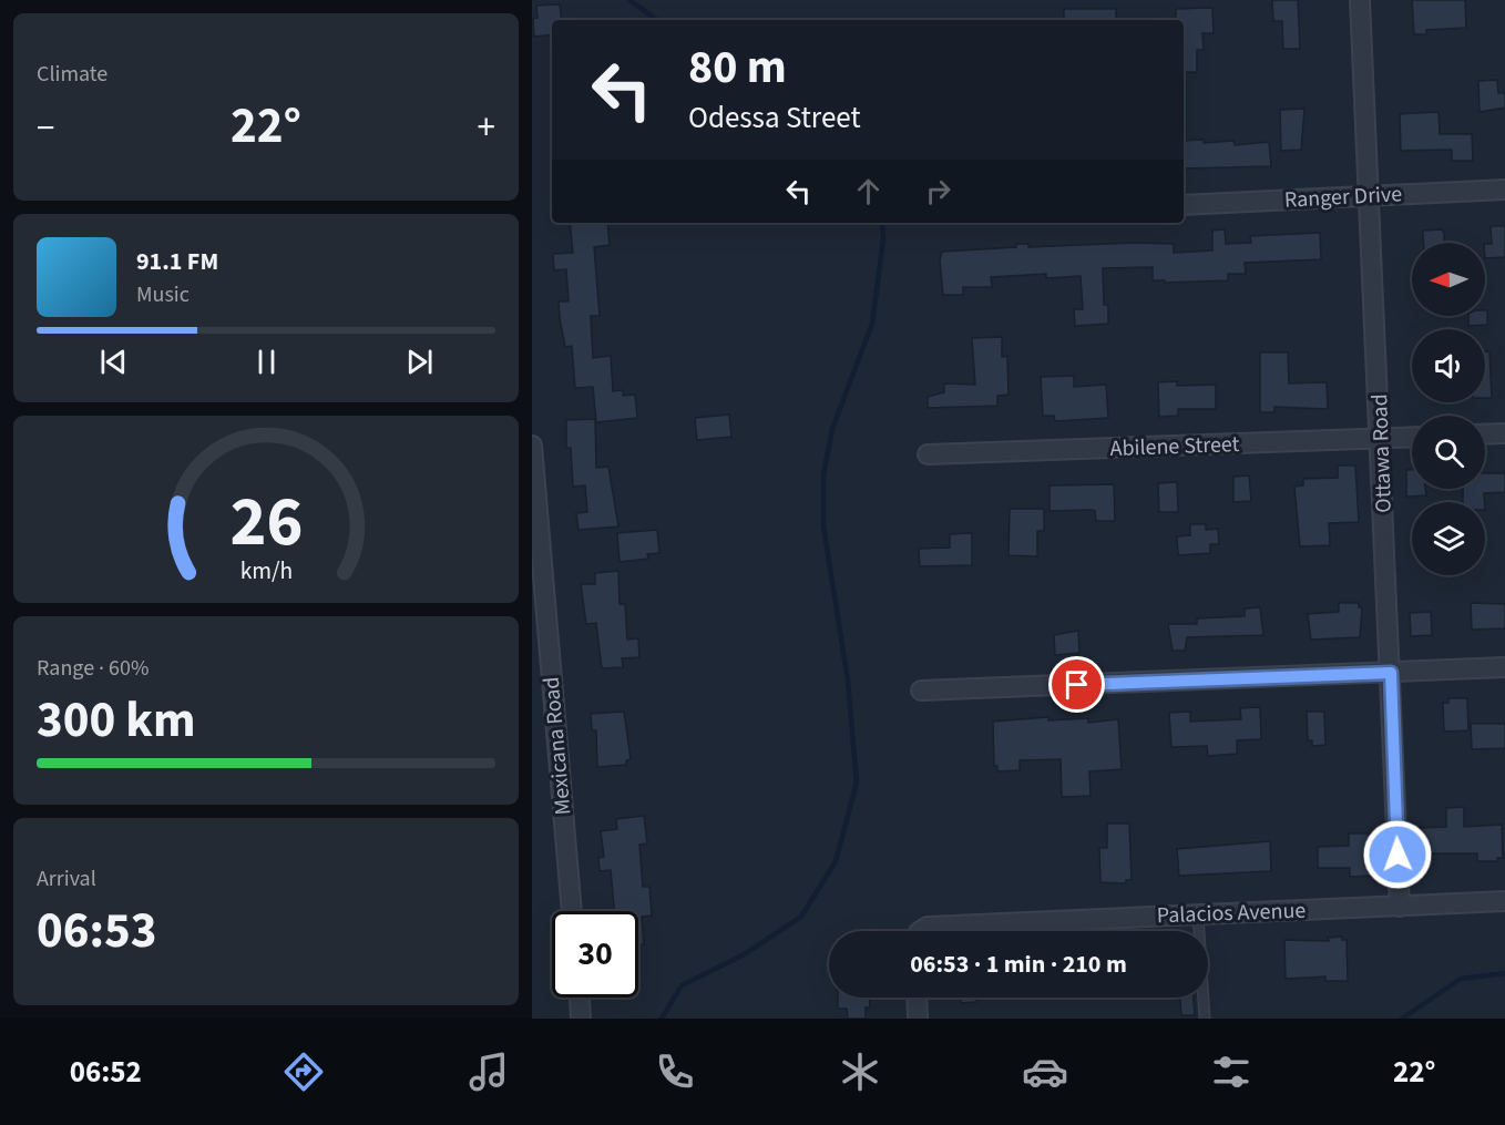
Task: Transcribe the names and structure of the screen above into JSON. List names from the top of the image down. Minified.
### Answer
{"streets":{"street":["Ranger Drive","Abilene Street","Ottawa Road","Mexicana Road","Palacios Avenue"]},"crossings":[["Ranger Drive","Ottawa Road"],["Abilene Street","Ottawa Road"],["Ottawa Road","Palacios Avenue"]],"north":"left","page":{"tile":["Climate",["Range · 60%","300 km"],["Arrival","06:53"]],"turn":["80 m","Odessa Street"],"heat":["−","22°","+"],"song":["91.1 FM","Music"],"limit":"30","trip":"06:53 · 1 min · 210 m","tabs":["06:52","22°"],"gauge":["26","km/h"]}}
